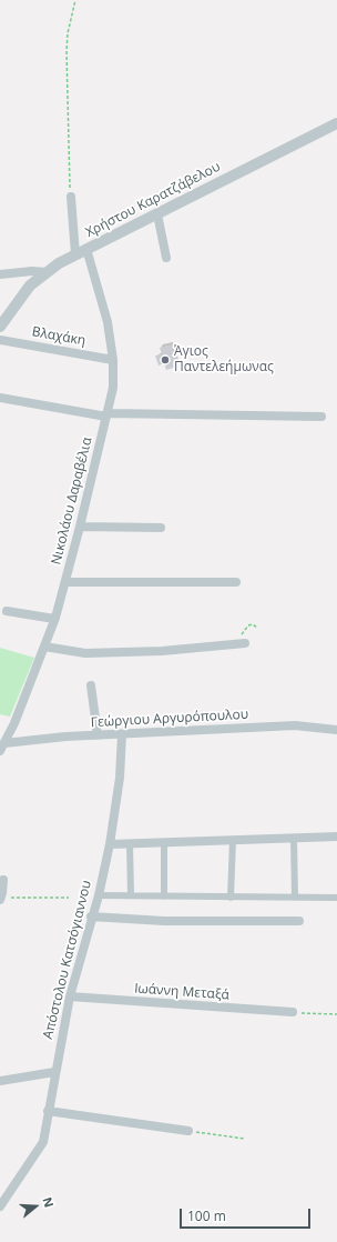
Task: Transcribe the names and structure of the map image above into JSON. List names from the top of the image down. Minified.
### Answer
{"streets":{"street":["Χρήστου Καρατζάβελου","Βλαχάκη","Νικολάου Δαραβέλια","Γεώργιου Αργυρόπουλου","Απόστολου Κατσόγιαννου","Ιωάννη Μεταξά"]},"crossings":[["Χρήστου Καρατζάβελου","Νικολάου Δαραβέλια"],["Βλαχάκη","Νικολάου Δαραβέλια"],["Νικολάου Δαραβέλια","Γεώργιου Αργυρόπουλου"],["Γεώργιου Αργυρόπουλου","Απόστολου Κατσόγιαννου"],["Απόστολου Κατσόγιαννου","Ιωάννη Μεταξά"]],"places":["Άγιος Παντελεήμωνας"],"scale_bar":"100 m","north":"right"}
